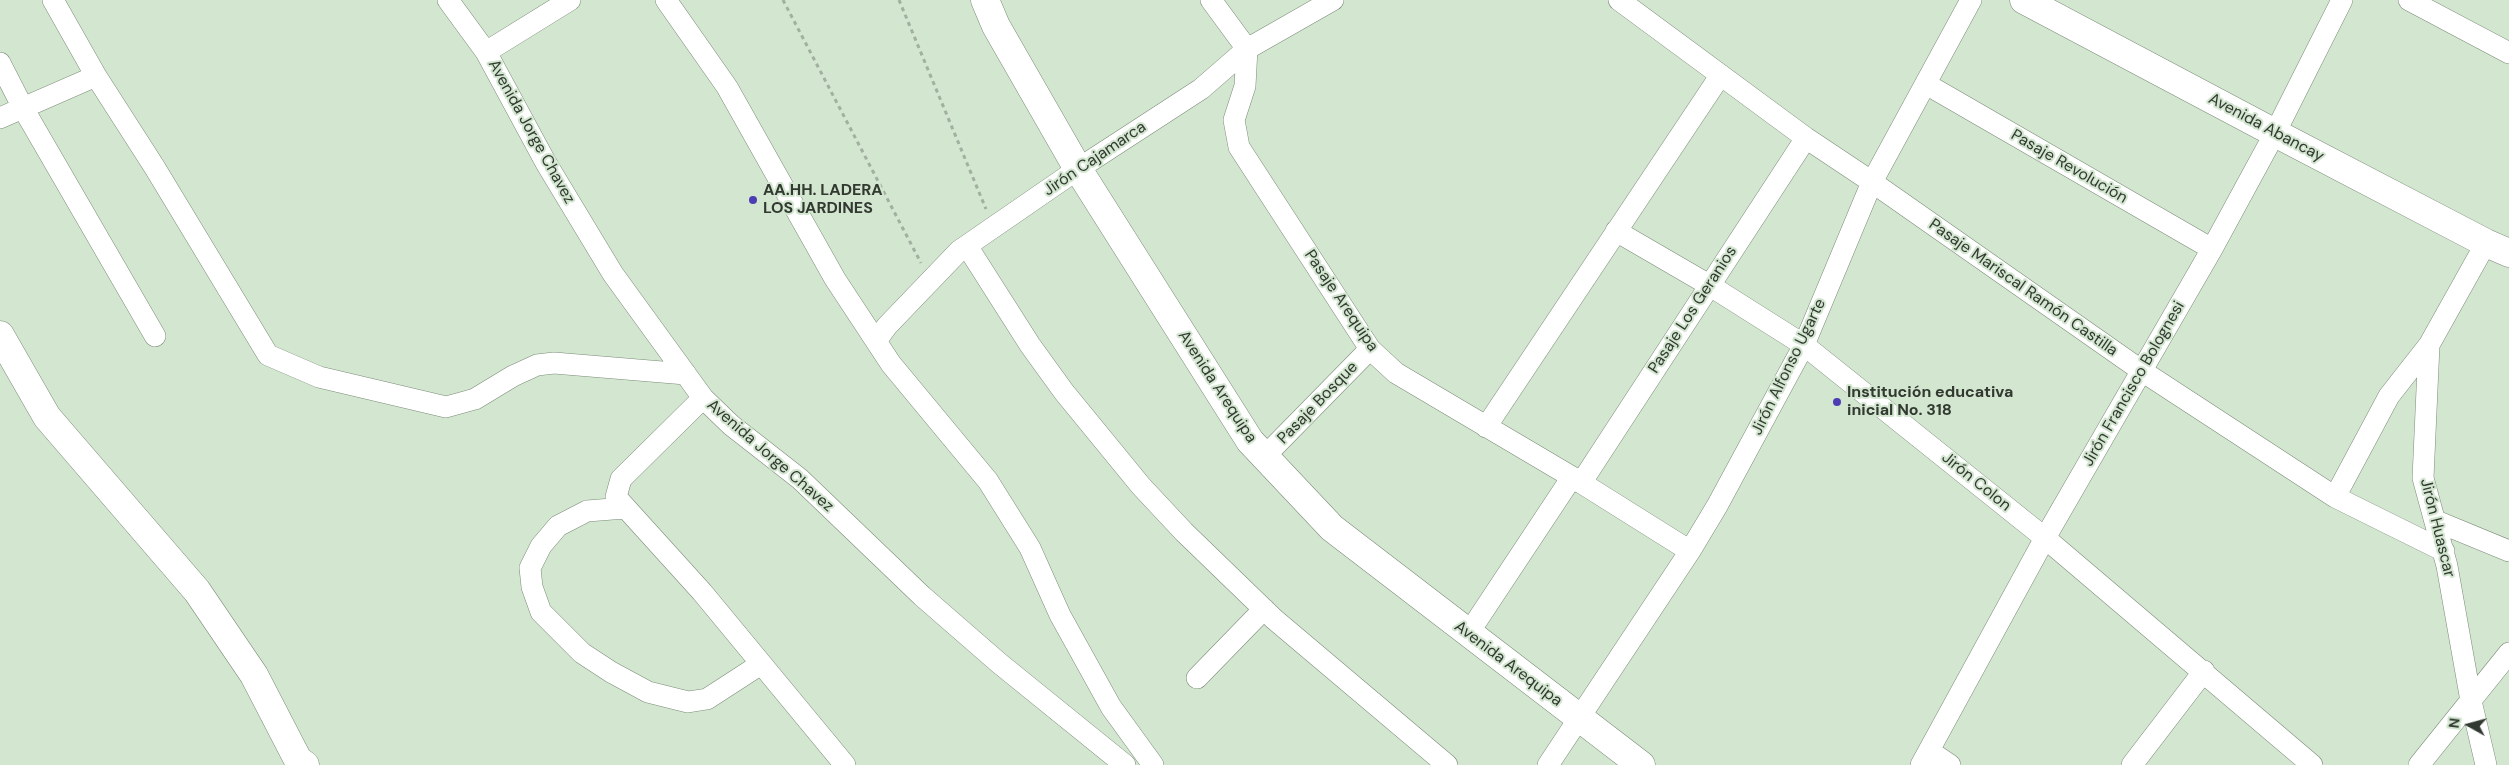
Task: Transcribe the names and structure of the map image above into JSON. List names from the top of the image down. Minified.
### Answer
{"streets":{"street":["Avenida Abancay","Avenida Jorge Chavez","Jirón Cajamarca","Pasaje Revolución","Pasaje Mariscal Ramón Castilla","Pasaje Arequipa","Pasaje Los Geranios","Jirón Alfonso Ugarte","Jirón Francisco Bolognesi","Avenida Arequipa","Pasaje Bosque","Jirón Colon","Jirón Huascar"]},"crossings":[["Avenida Abancay","Jirón Francisco Bolognesi"],["Avenida Abancay","Jirón Huascar"],["Jirón Cajamarca","Pasaje Arequipa"],["Jirón Cajamarca","Avenida Arequipa"],["Pasaje Revolución","Jirón Alfonso Ugarte"],["Pasaje Revolución","Jirón Francisco Bolognesi"],["Pasaje Mariscal Ramón Castilla","Pasaje Los Geranios"],["Pasaje Mariscal Ramón Castilla","Jirón Alfonso Ugarte"],["Pasaje Mariscal Ramón Castilla","Jirón Francisco Bolognesi"],["Pasaje Mariscal Ramón Castilla","Jirón Huascar"],["Pasaje Arequipa","Pasaje Los Geranios"],["Pasaje Arequipa","Jirón Alfonso Ugarte"],["Pasaje Arequipa","Pasaje Bosque"],["Pasaje Los Geranios","Avenida Arequipa"],["Pasaje Los Geranios","Jirón Colon"],["Jirón Alfonso Ugarte","Avenida Arequipa"],["Jirón Alfonso Ugarte","Jirón Colon"],["Jirón Francisco Bolognesi","Jirón Colon"],["Avenida Arequipa","Pasaje Bosque"]],"places":["AA.HH. LADERA LOS JARDINES","Institución educativa inicial No. 318"],"north":"left"}
